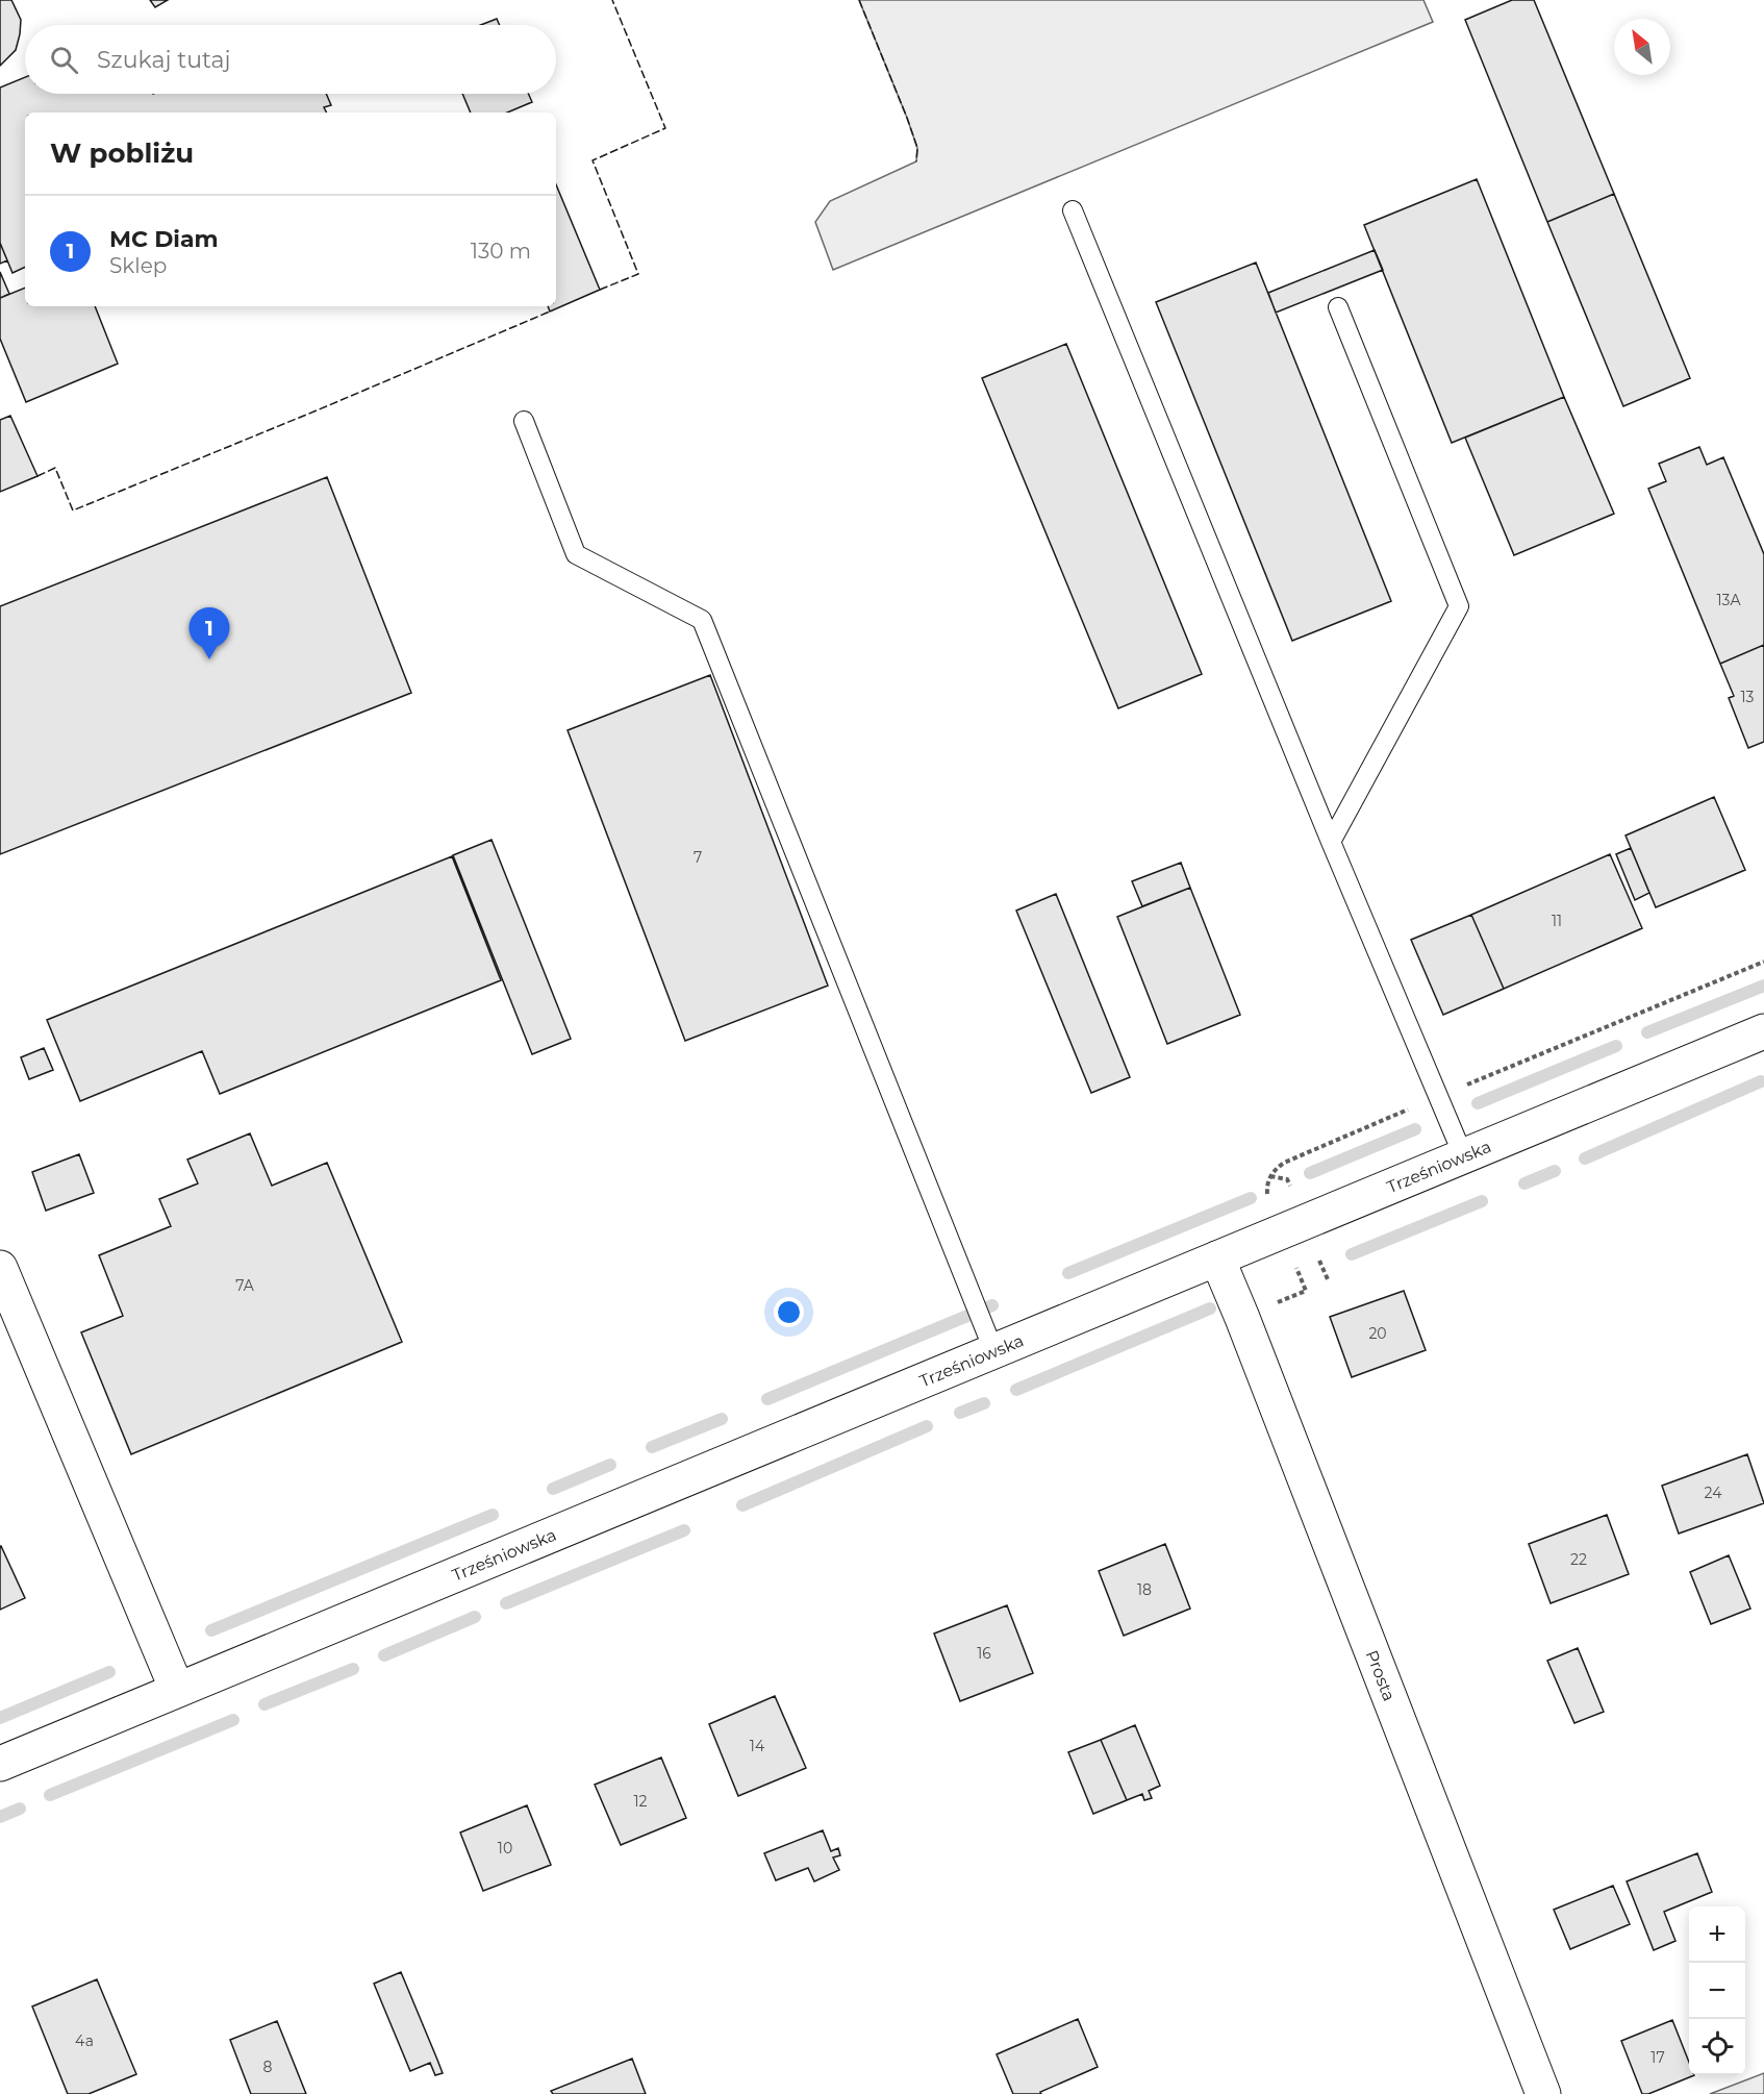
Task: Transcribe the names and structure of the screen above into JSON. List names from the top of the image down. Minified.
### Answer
{"streets":{"main road":["Trześniowska","Prosta"]},"crossings":[["Trześniowska","Prosta"]],"house_numbers":["13A","13","7","11","7A","20","24","22","18","16","14","12","10","4a","17","8"],"north":"top left","page":{"search":"Szukaj tutaj","heading":"W pobliżu","list":[{"mark":"1","name":"MC Diam","note":"Sklep","value":"130 m"}],"pins":"1","map_buttons":["+","−"]}}
